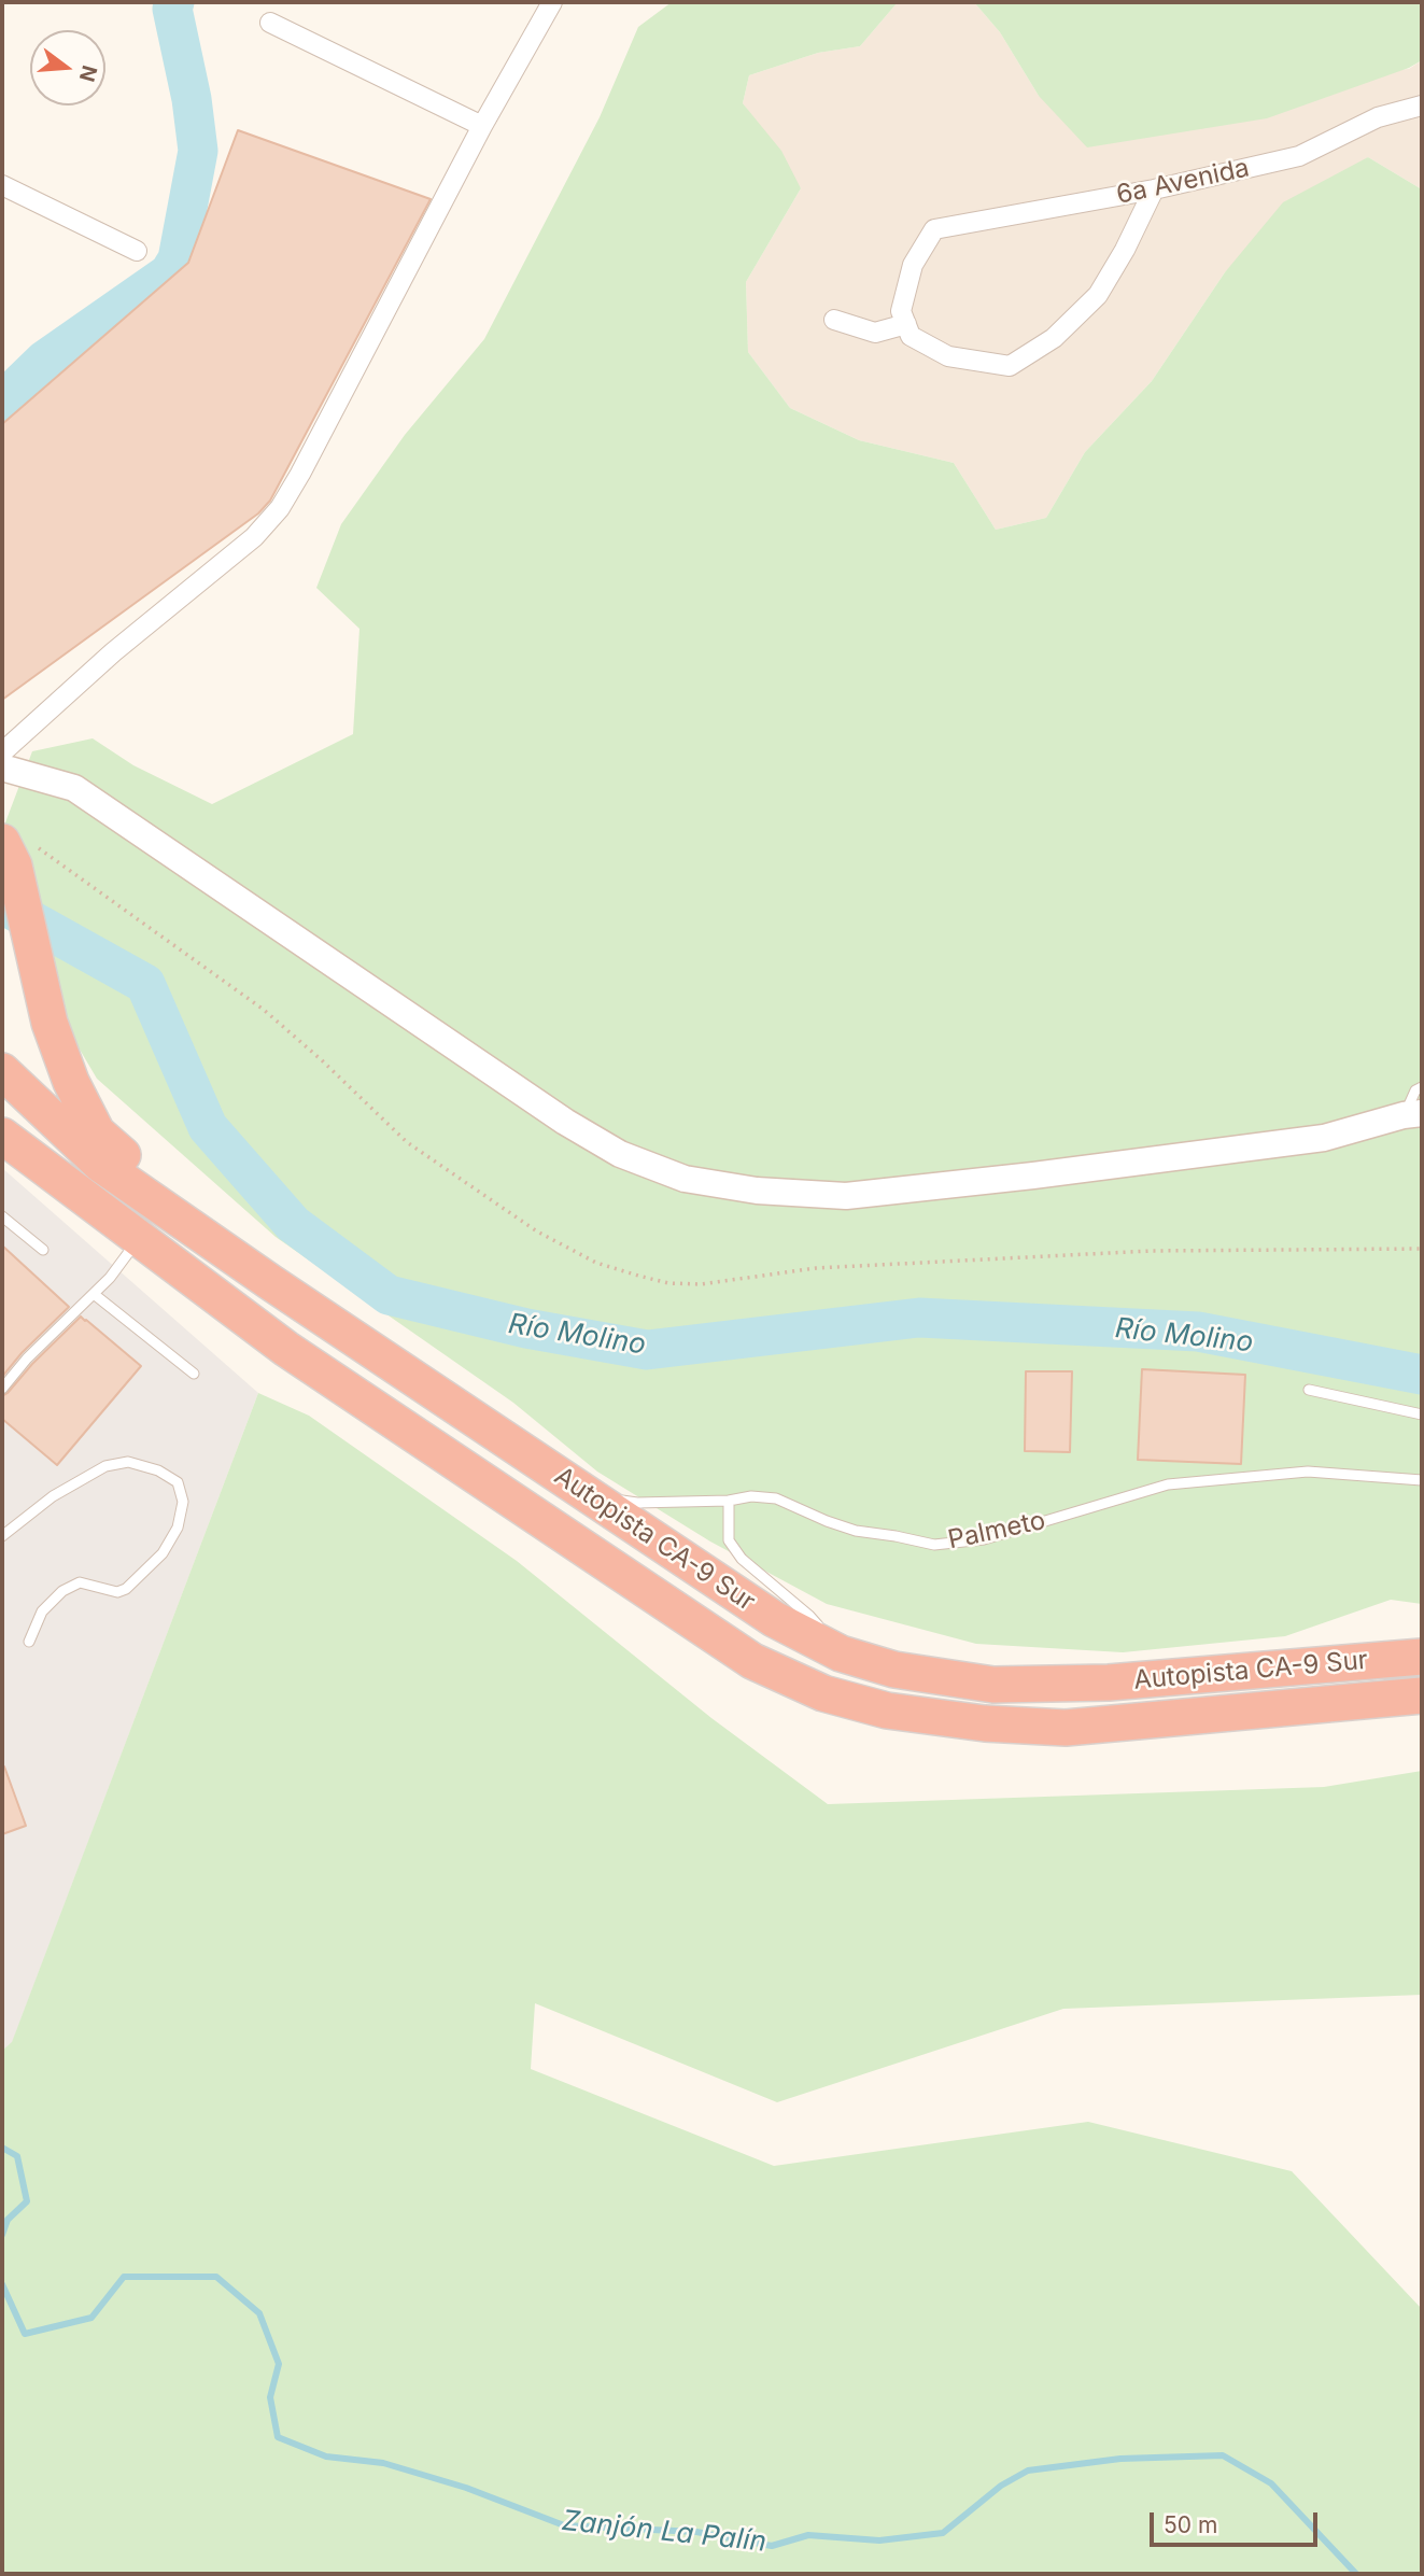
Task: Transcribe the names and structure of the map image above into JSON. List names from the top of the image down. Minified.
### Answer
{"streets":{"highway":["Autopista CA-9 Sur"],"street":["6a Avenida"],"lane":["Palmeto"]},"crossings":[["Palmeto","Autopista CA-9 Sur"]],"water":["Río Molino","Zanjón La Palín"],"scale_bar":"50 m","north":"right"}
